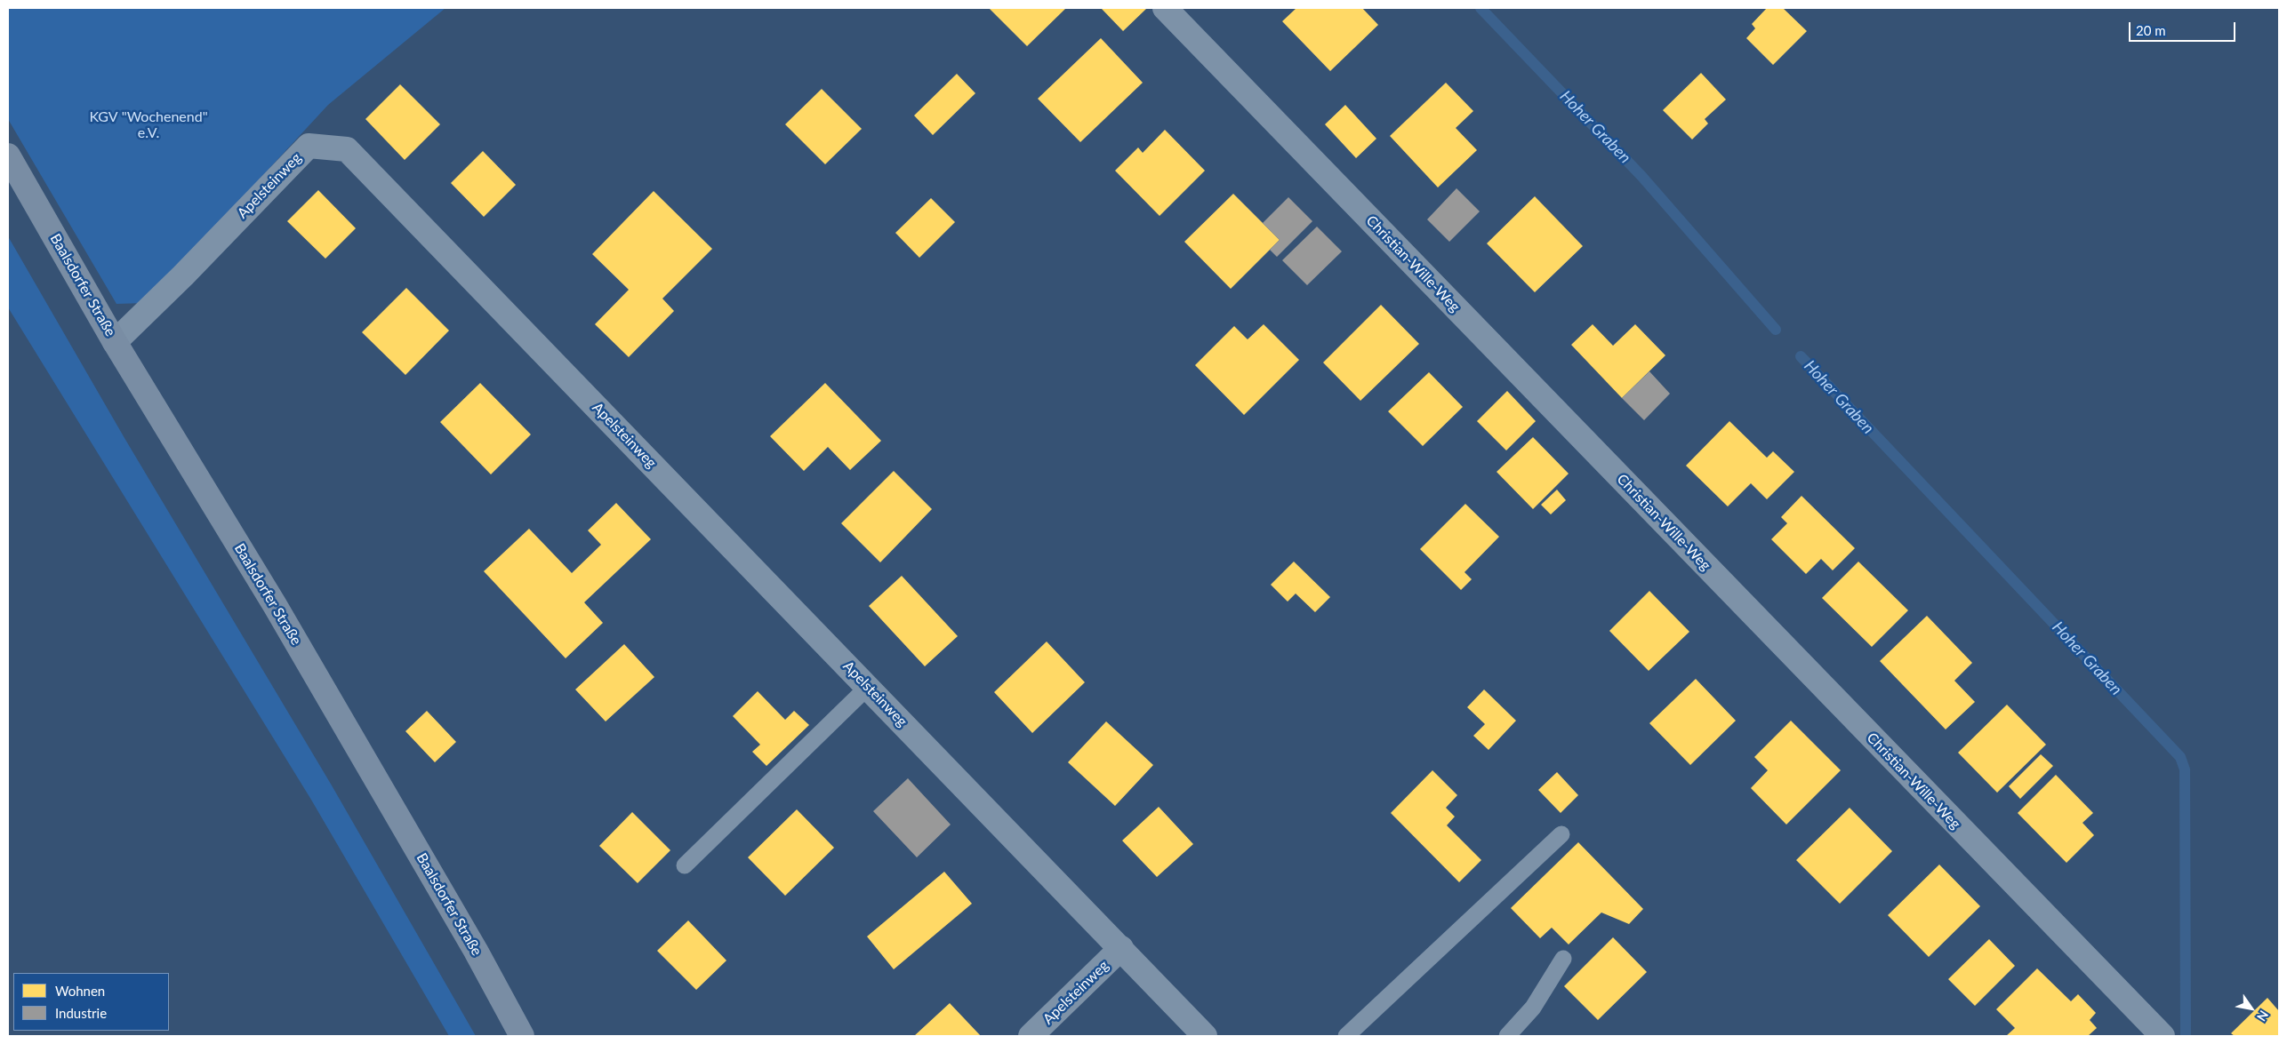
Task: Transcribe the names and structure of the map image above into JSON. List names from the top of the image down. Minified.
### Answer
{"streets":{"main road":["Baalsdorfer Straße"],"street":["Apelsteinweg","Christian-Wille-Weg"]},"crossings":[["Apelsteinweg","Baalsdorfer Straße"]],"water":["Hoher Graben"],"parks":["KGV \"Wochenend\" e.V."],"legend":["Wohnen","Industrie"],"scale_bar":"20 m","north":"bottom right"}
